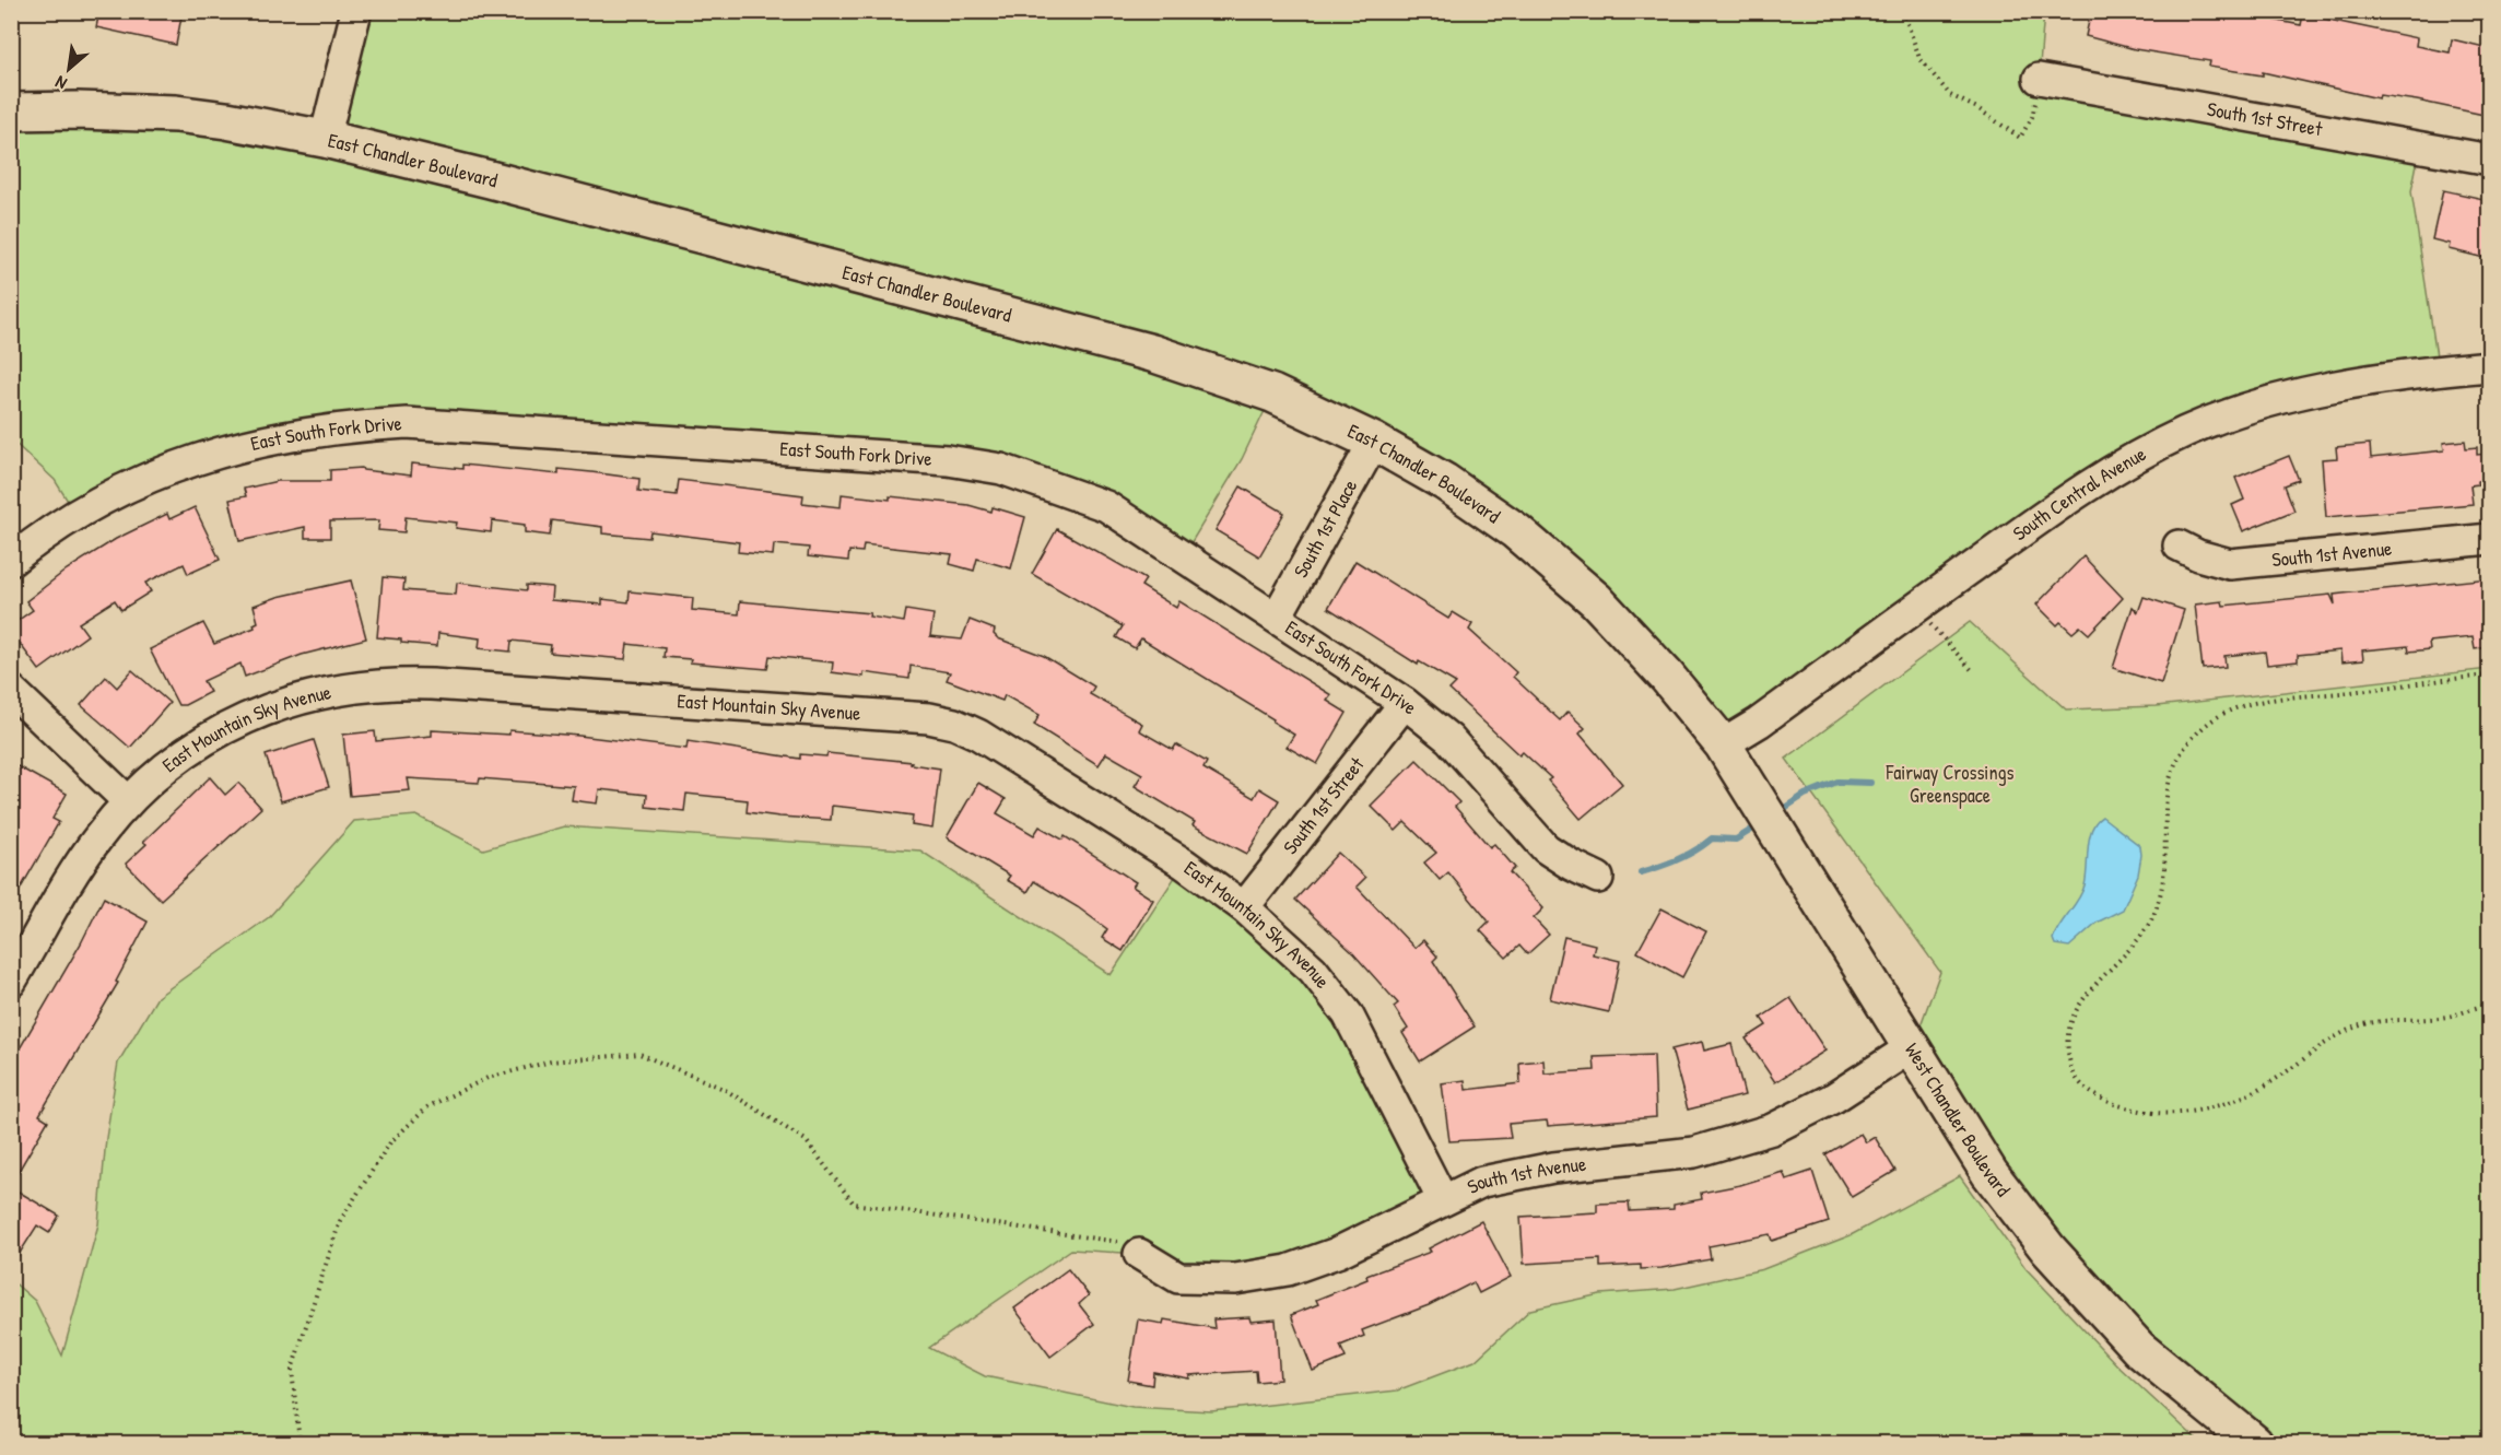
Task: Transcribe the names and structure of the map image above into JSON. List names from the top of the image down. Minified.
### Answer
{"streets":{"main road":["East Chandler Boulevard","West Chandler Boulevard"],"street":["South 1st Street","East South Fork Drive","South Central Avenue","South 1st Place","South 1st Avenue","East Mountain Sky Avenue"]},"crossings":[["South 1st Street","East South Fork Drive"],["South 1st Street","East Mountain Sky Avenue"],["East Chandler Boulevard","South Central Avenue"],["East Chandler Boulevard","South 1st Place"],["East Chandler Boulevard","West Chandler Boulevard"],["East South Fork Drive","South 1st Place"],["South Central Avenue","West Chandler Boulevard"],["South 1st Avenue","East Mountain Sky Avenue"],["South 1st Avenue","West Chandler Boulevard"]],"parks":["Fairway Crossings Greenspace"],"north":"bottom left"}
